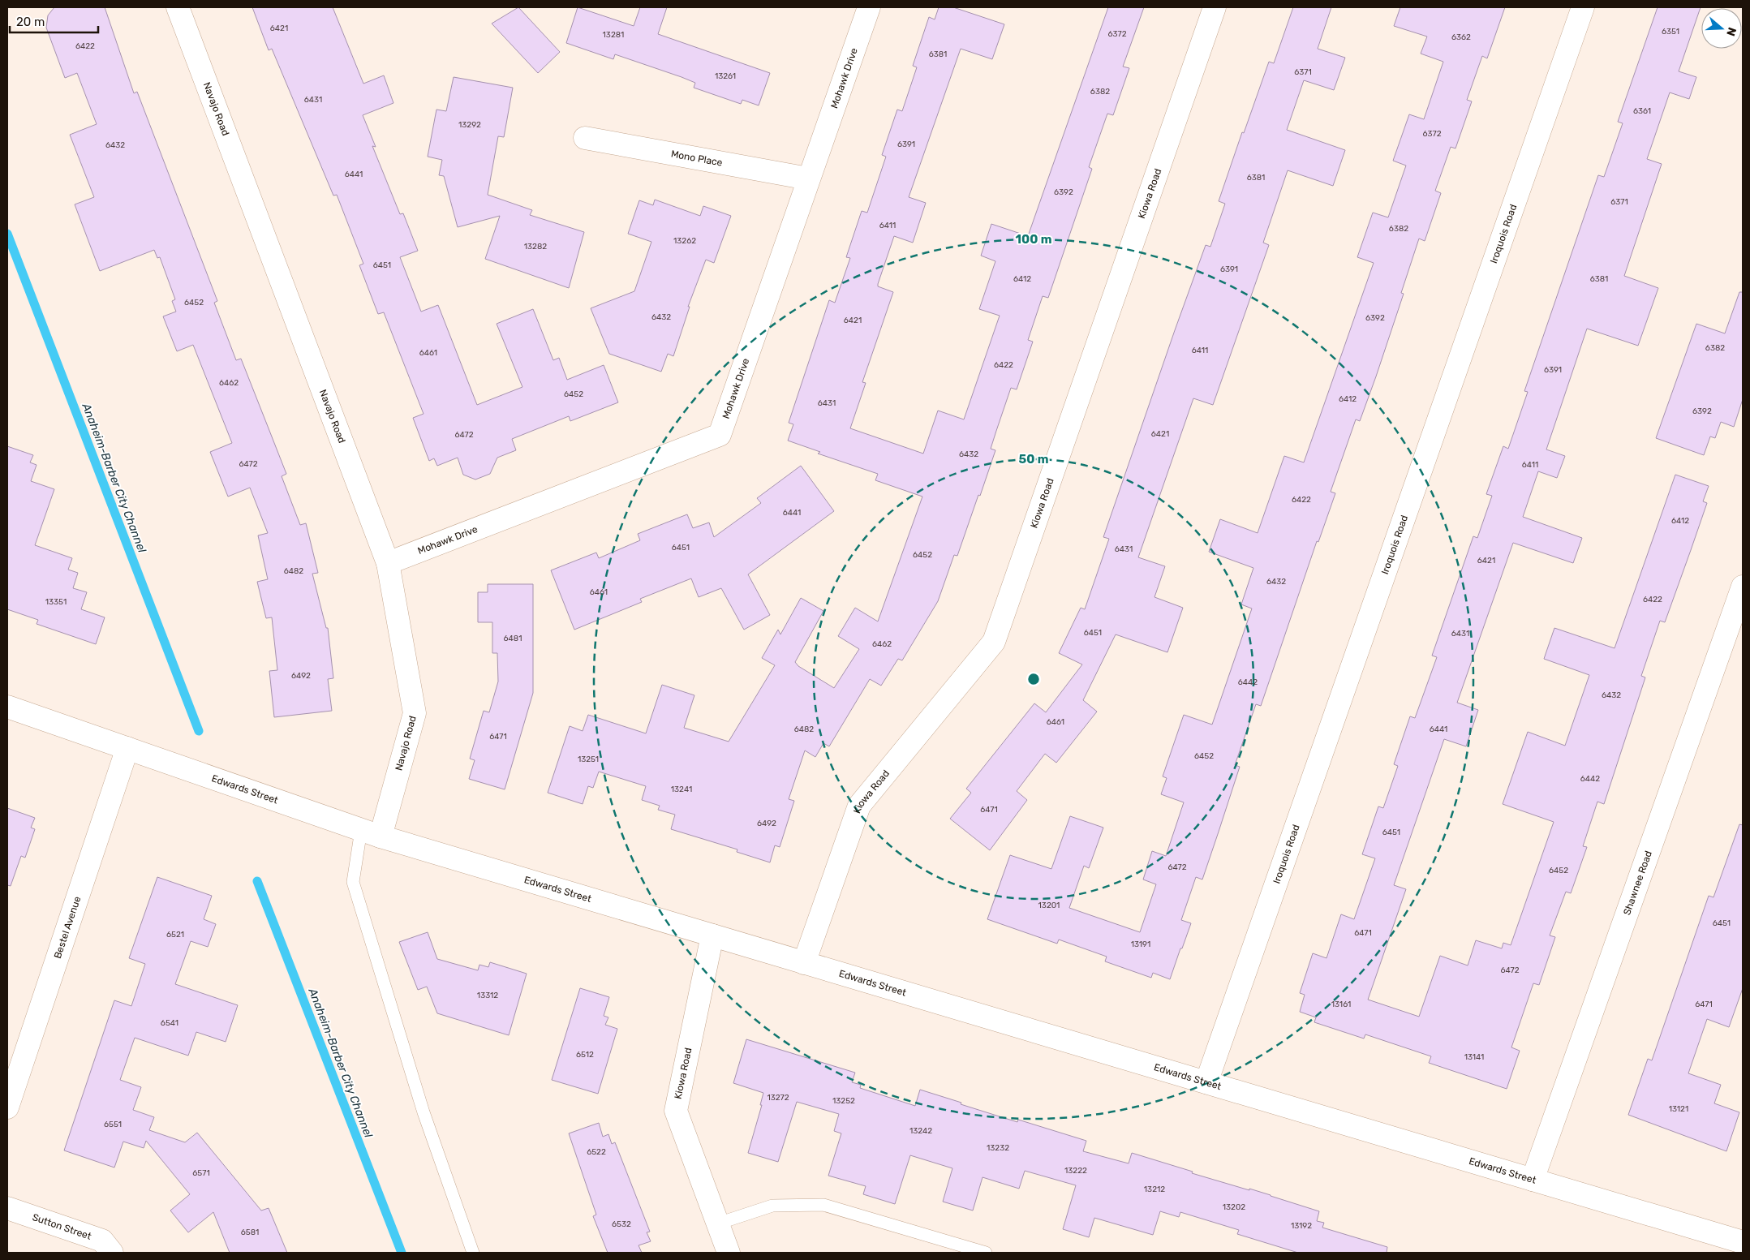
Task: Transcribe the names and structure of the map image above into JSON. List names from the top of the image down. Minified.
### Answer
{"streets":{"street":["Mohawk Drive","Navajo Road","Mono Place","Kiowa Road","Iroquois Road","Edwards Street","Shawnee Road","Bestel Avenue","Sutton Street"]},"crossings":[["Mohawk Drive","Navajo Road"],["Mohawk Drive","Mono Place"],["Navajo Road","Edwards Street"],["Kiowa Road","Edwards Street"],["Iroquois Road","Edwards Street"],["Edwards Street","Shawnee Road"],["Edwards Street","Bestel Avenue"]],"water":["Anaheim-Barber City Channel"],"house_numbers":["6421","6351","6372","13281","6362","6422","6381","6371","13261","6382","6431","6361","13292","6372","6391","6432","6441","6381","6392","6371","6411","6382","13262","13282","6451","6391","6412","6381","6452","6432","6392","6421","6382","6411","6461","6422","6391","6462","6452","6412","6431","6392","6421","6472","6432","6472","6411","6422","6441","6412","6451","6431","6452","6421","6482","6432","6461","6422","13351","6451","6431","6481","6462","6492","6442","6432","6461","6482","6441","6471","6452","13251","6442","13241","6471","6492","6451","6472","6452","13201","6451","6471","6521","13191","6472","13312","13161","6471","6541","6512","13141","13272","13252","13121","6551","13242","13232","6522","13222","6571","13212","13202","6532","13192","6581"],"scale_bar":"20 m","north":"right","rings":["100 m","50 m"]}
